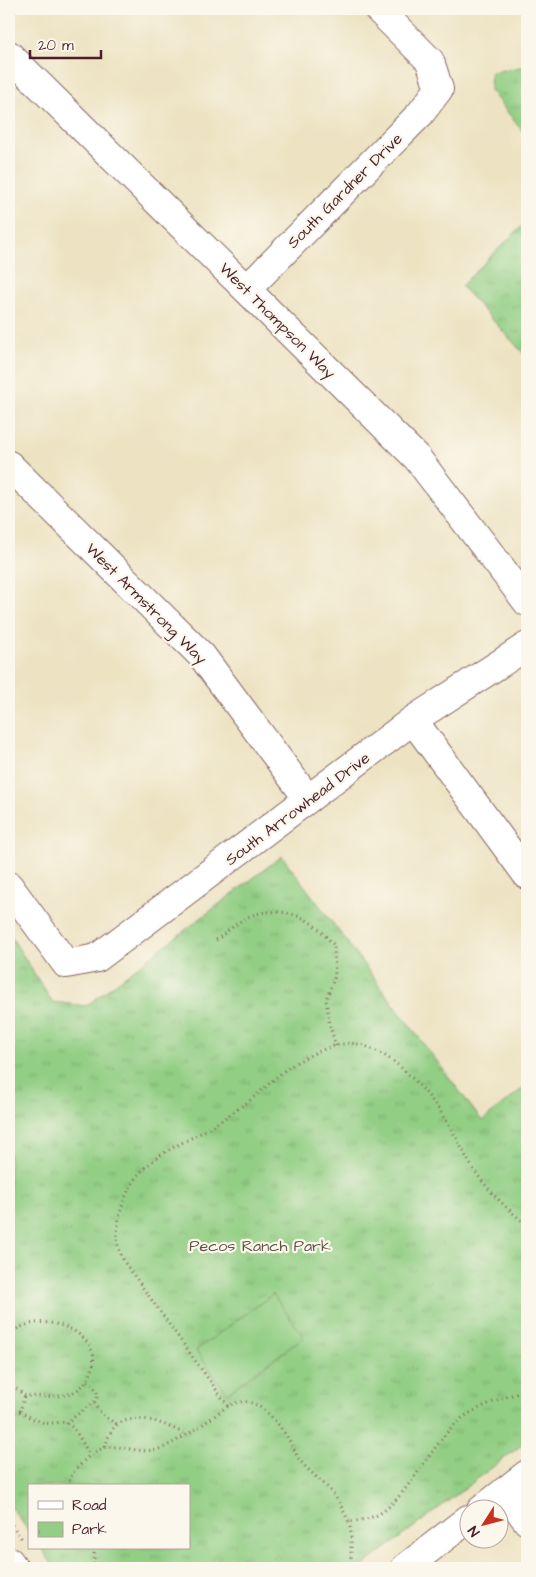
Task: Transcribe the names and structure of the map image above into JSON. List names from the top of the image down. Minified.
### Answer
{"streets":{"street":["South Gardner Drive","West Thompson Way","West Armstrong Way","South Arrowhead Drive"]},"crossings":[["South Gardner Drive","West Thompson Way"],["West Armstrong Way","South Arrowhead Drive"]],"parks":["Pecos Ranch Park"],"legend":["Road","Park"],"scale_bar":"20 m","north":"bottom left"}
